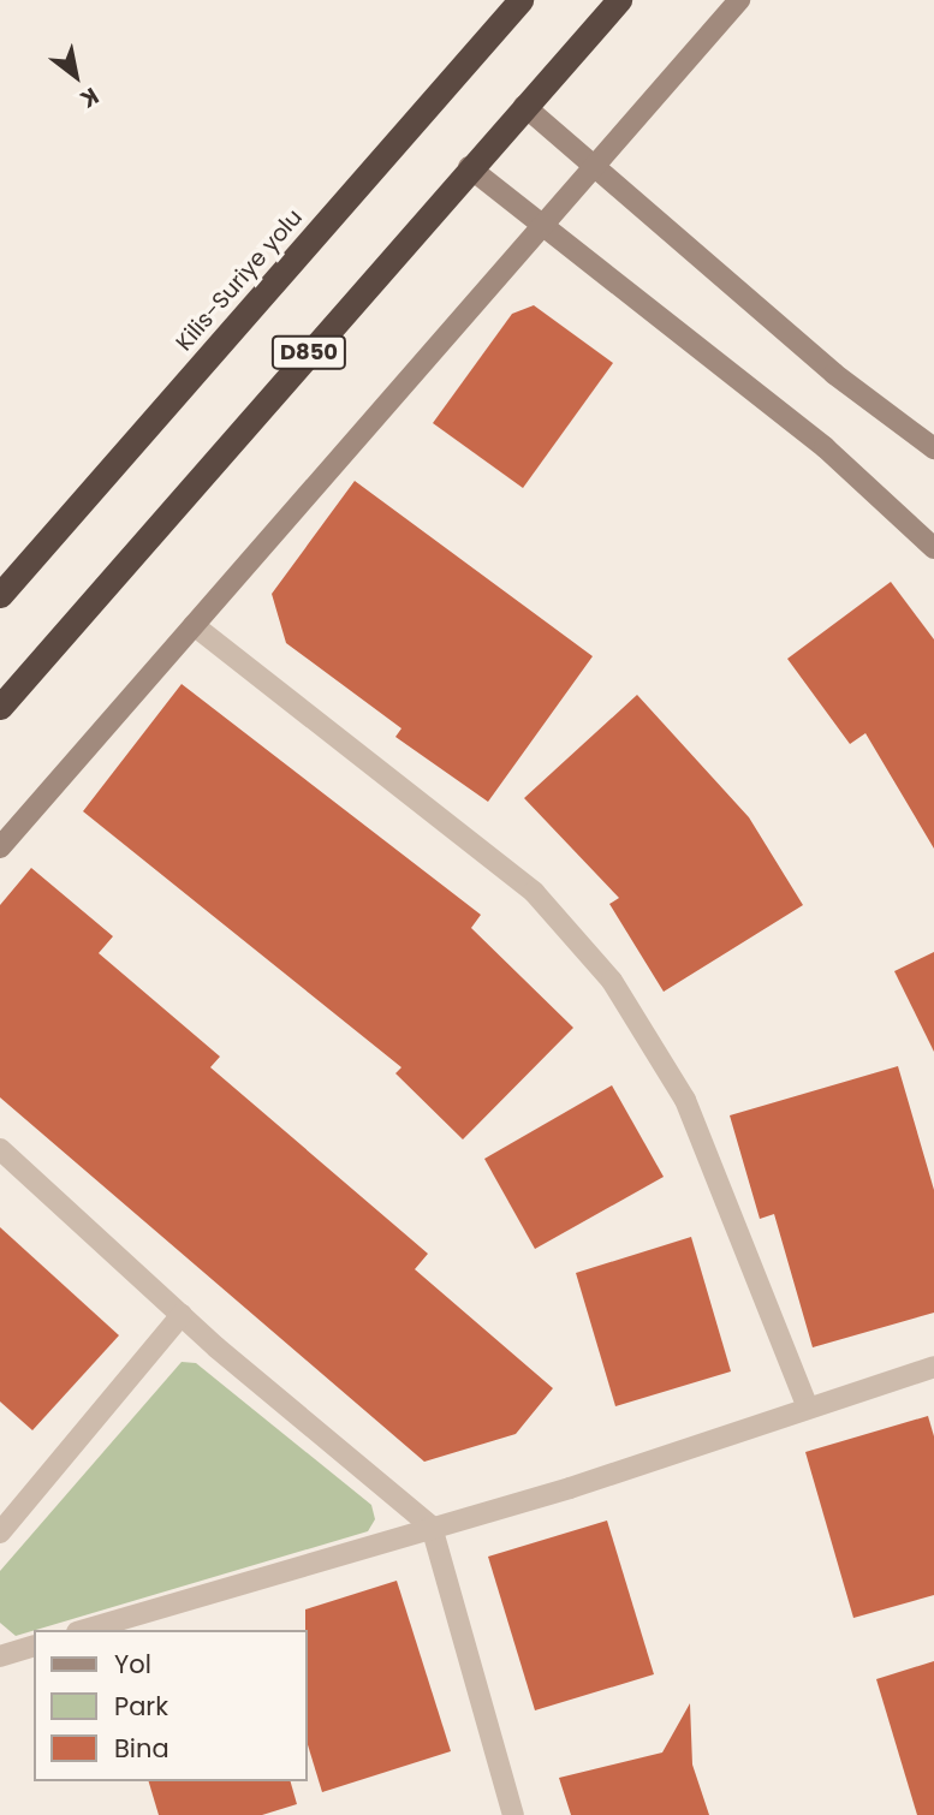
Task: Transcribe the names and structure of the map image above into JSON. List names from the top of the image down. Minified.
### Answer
{"streets":{"highway":["Kilis-Suriye yolu","D850"]},"legend":["Yol","Park","Bina"],"north":"bottom right"}
